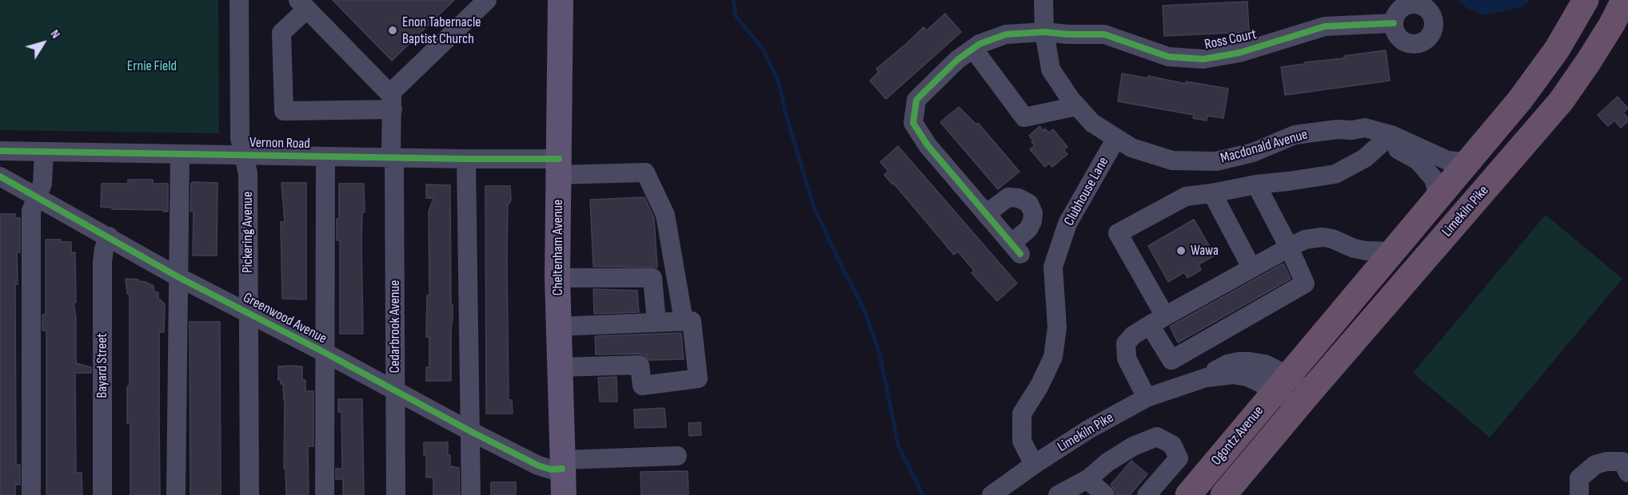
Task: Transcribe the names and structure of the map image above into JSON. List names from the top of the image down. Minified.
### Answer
{"streets":{"highway":["Limekiln Pike","Ogontz Avenue"],"main road":["Cheltenham Avenue"],"street":["Ross Court","Vernon Road","Macdonald Avenue","Clubhouse Lane","Pickering Avenue","Greenwood Avenue","Cedarbrook Avenue","Bayard Street"]},"crossings":[["Ross Court","Macdonald Avenue"],["Vernon Road","Pickering Avenue"],["Vernon Road","Cheltenham Avenue"],["Vernon Road","Cedarbrook Avenue"],["Macdonald Avenue","Clubhouse Lane"],["Macdonald Avenue","Limekiln Pike"],["Clubhouse Lane","Limekiln Pike"],["Limekiln Pike","Ogontz Avenue"],["Pickering Avenue","Greenwood Avenue"],["Cheltenham Avenue","Greenwood Avenue"],["Greenwood Avenue","Cedarbrook Avenue"],["Greenwood Avenue","Bayard Street"]],"parks":["Ernie Field"],"places":["Enon Tabernacle Baptist Church","Wawa"],"north":"top right"}
